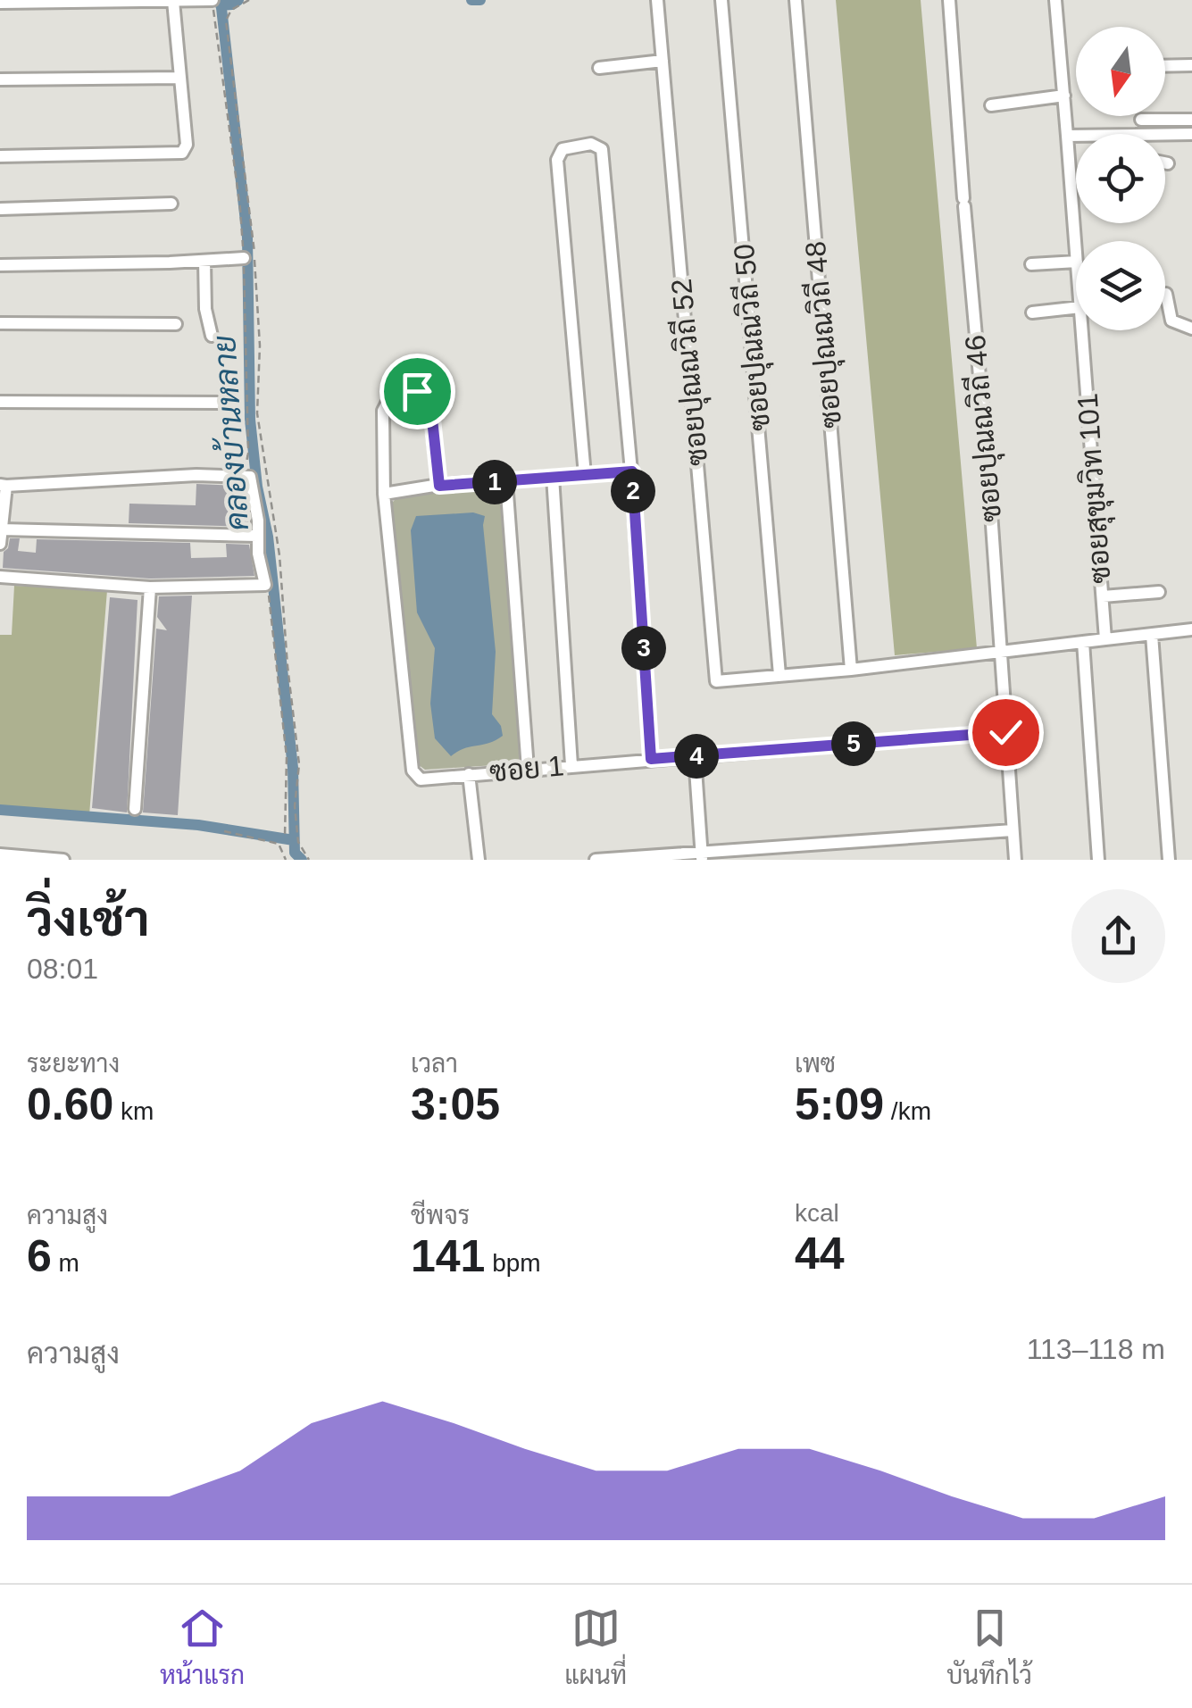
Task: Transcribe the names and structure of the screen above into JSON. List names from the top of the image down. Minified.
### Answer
{"streets":{"street":["ซอยปุณณวิถี 48","ซอยปุณณวิถี 50","ซอยปุณณวิถี 52","ซอยปุณณวิถี 46","ซอยสุขุมวิท 101","ซอย 1"]},"crossings":[["ซอยปุณณวิถี 50","ซอยปุณณวิถี 52"],["ซอยปุณณวิถี 46","ซอย 1"]],"water":["คลองบ้านหลาย"],"north":"bottom","page":{"pins":["1","2","3","5","4"],"heading":["วิ่งเช้า","08:01"],"stats":[["ระยะทาง","0.60 km"],["เวลา","3:05"],["เพซ","5:09 /km"],["ความสูง","6 m"],["ชีพจร","141 bpm"],["kcal","44"]],"chart":["ความสูง","113–118 m"],"tabs":["หน้าแรก","แผนที่","บันทึกไว้"]}}
